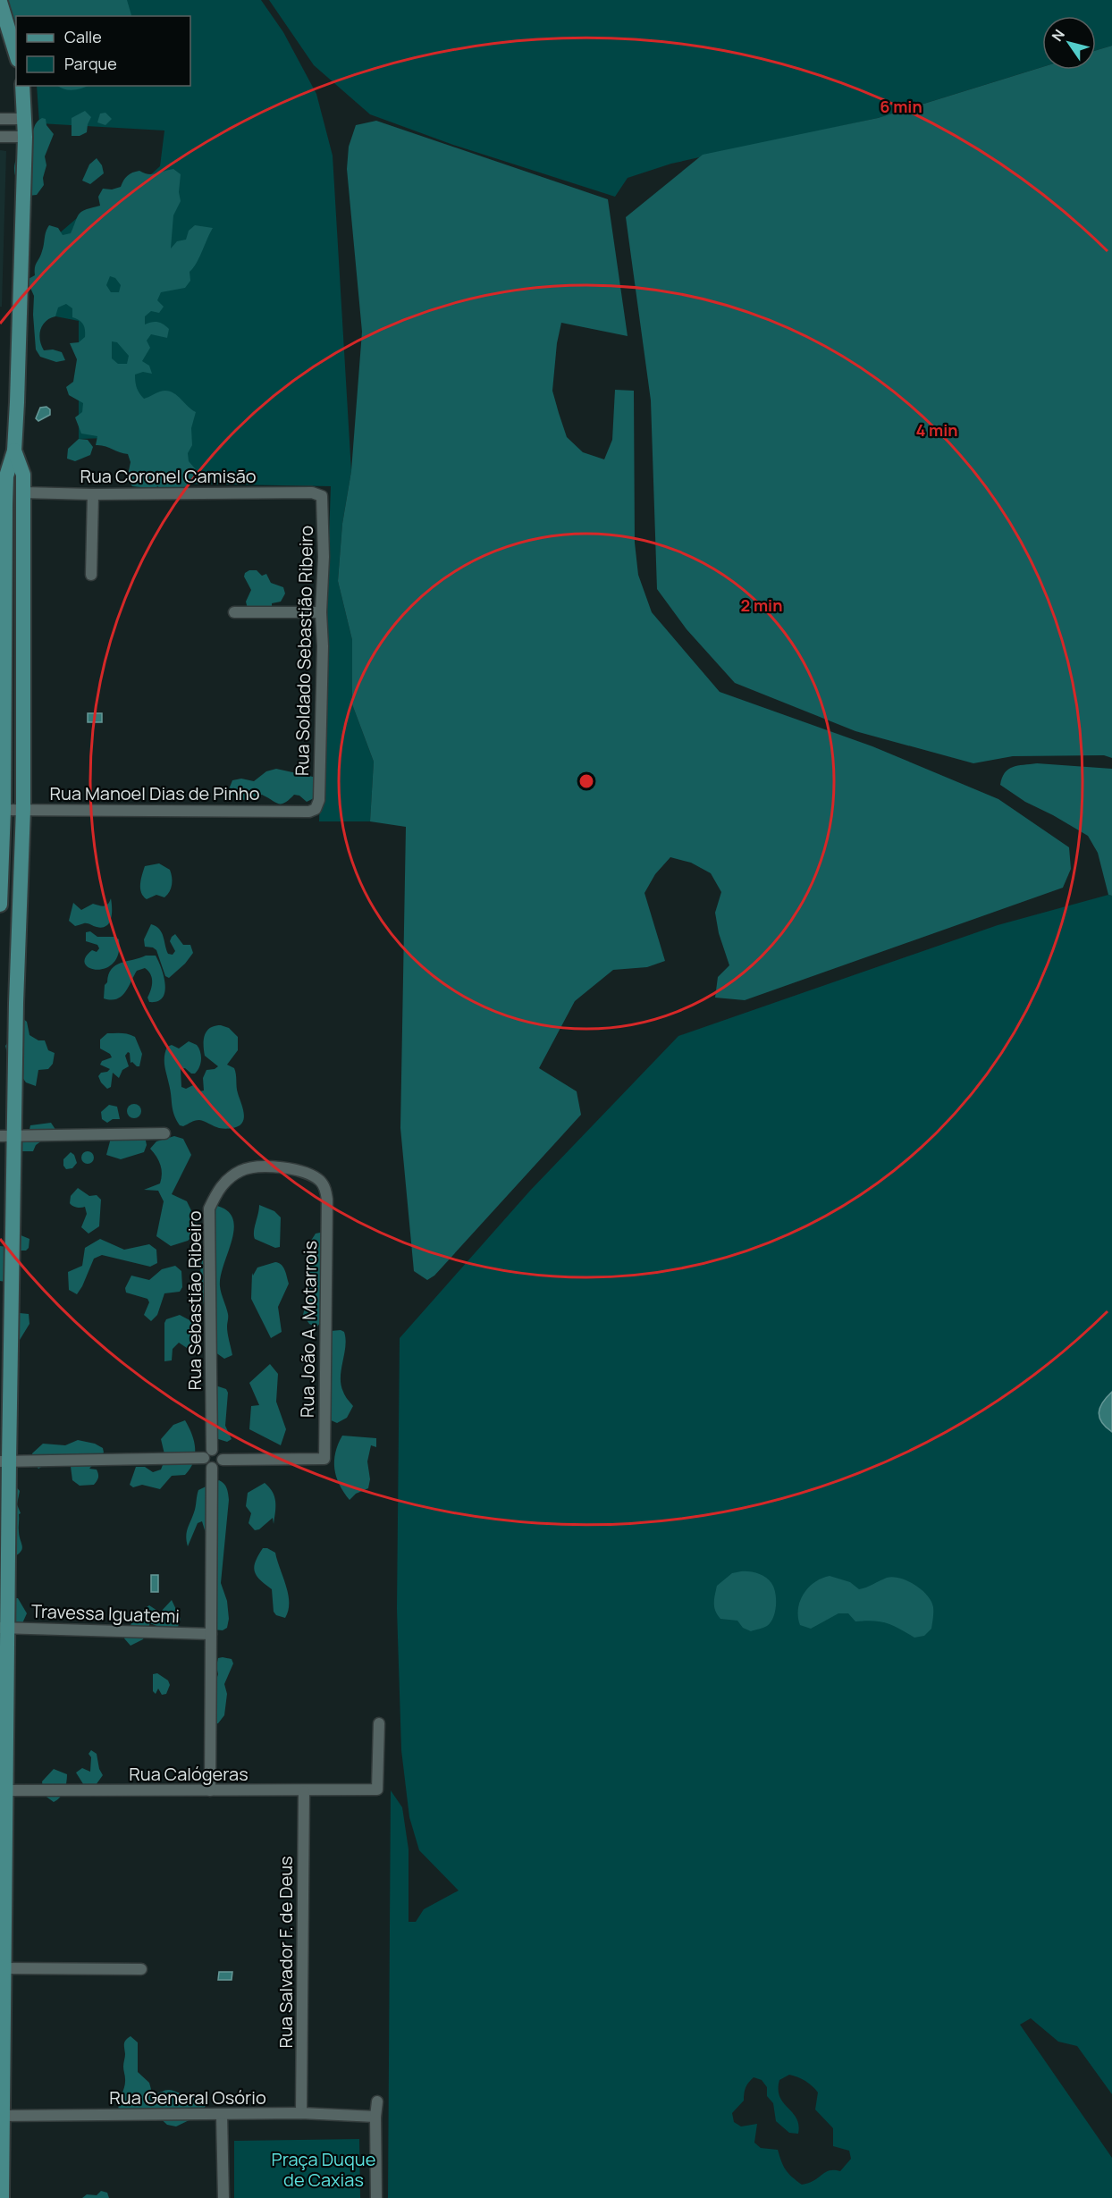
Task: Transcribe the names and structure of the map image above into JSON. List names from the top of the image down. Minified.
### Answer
{"streets":{"street":["Rua Coronel Camisão","Rua Soldado Sebastião Ribeiro","Rua Manoel Dias de Pinho","Rua Sebastião Ribeiro","Rua João A. Motarrois","Travessa Iguatemi","Rua Calógeras","Rua Salvador F. de Deus","Rua General Osório"]},"crossings":[["Rua Coronel Camisão","Rua Soldado Sebastião Ribeiro"],["Rua Soldado Sebastião Ribeiro","Rua Manoel Dias de Pinho"],["Rua Sebastião Ribeiro","Rua João A. Motarrois"],["Rua Calógeras","Rua Salvador F. de Deus"],["Rua Salvador F. de Deus","Rua General Osório"]],"parks":["Praça Duque de Caxias"],"legend":["Calle","Parque"],"north":"top left","rings":["6 min","4 min","2 min"]}
